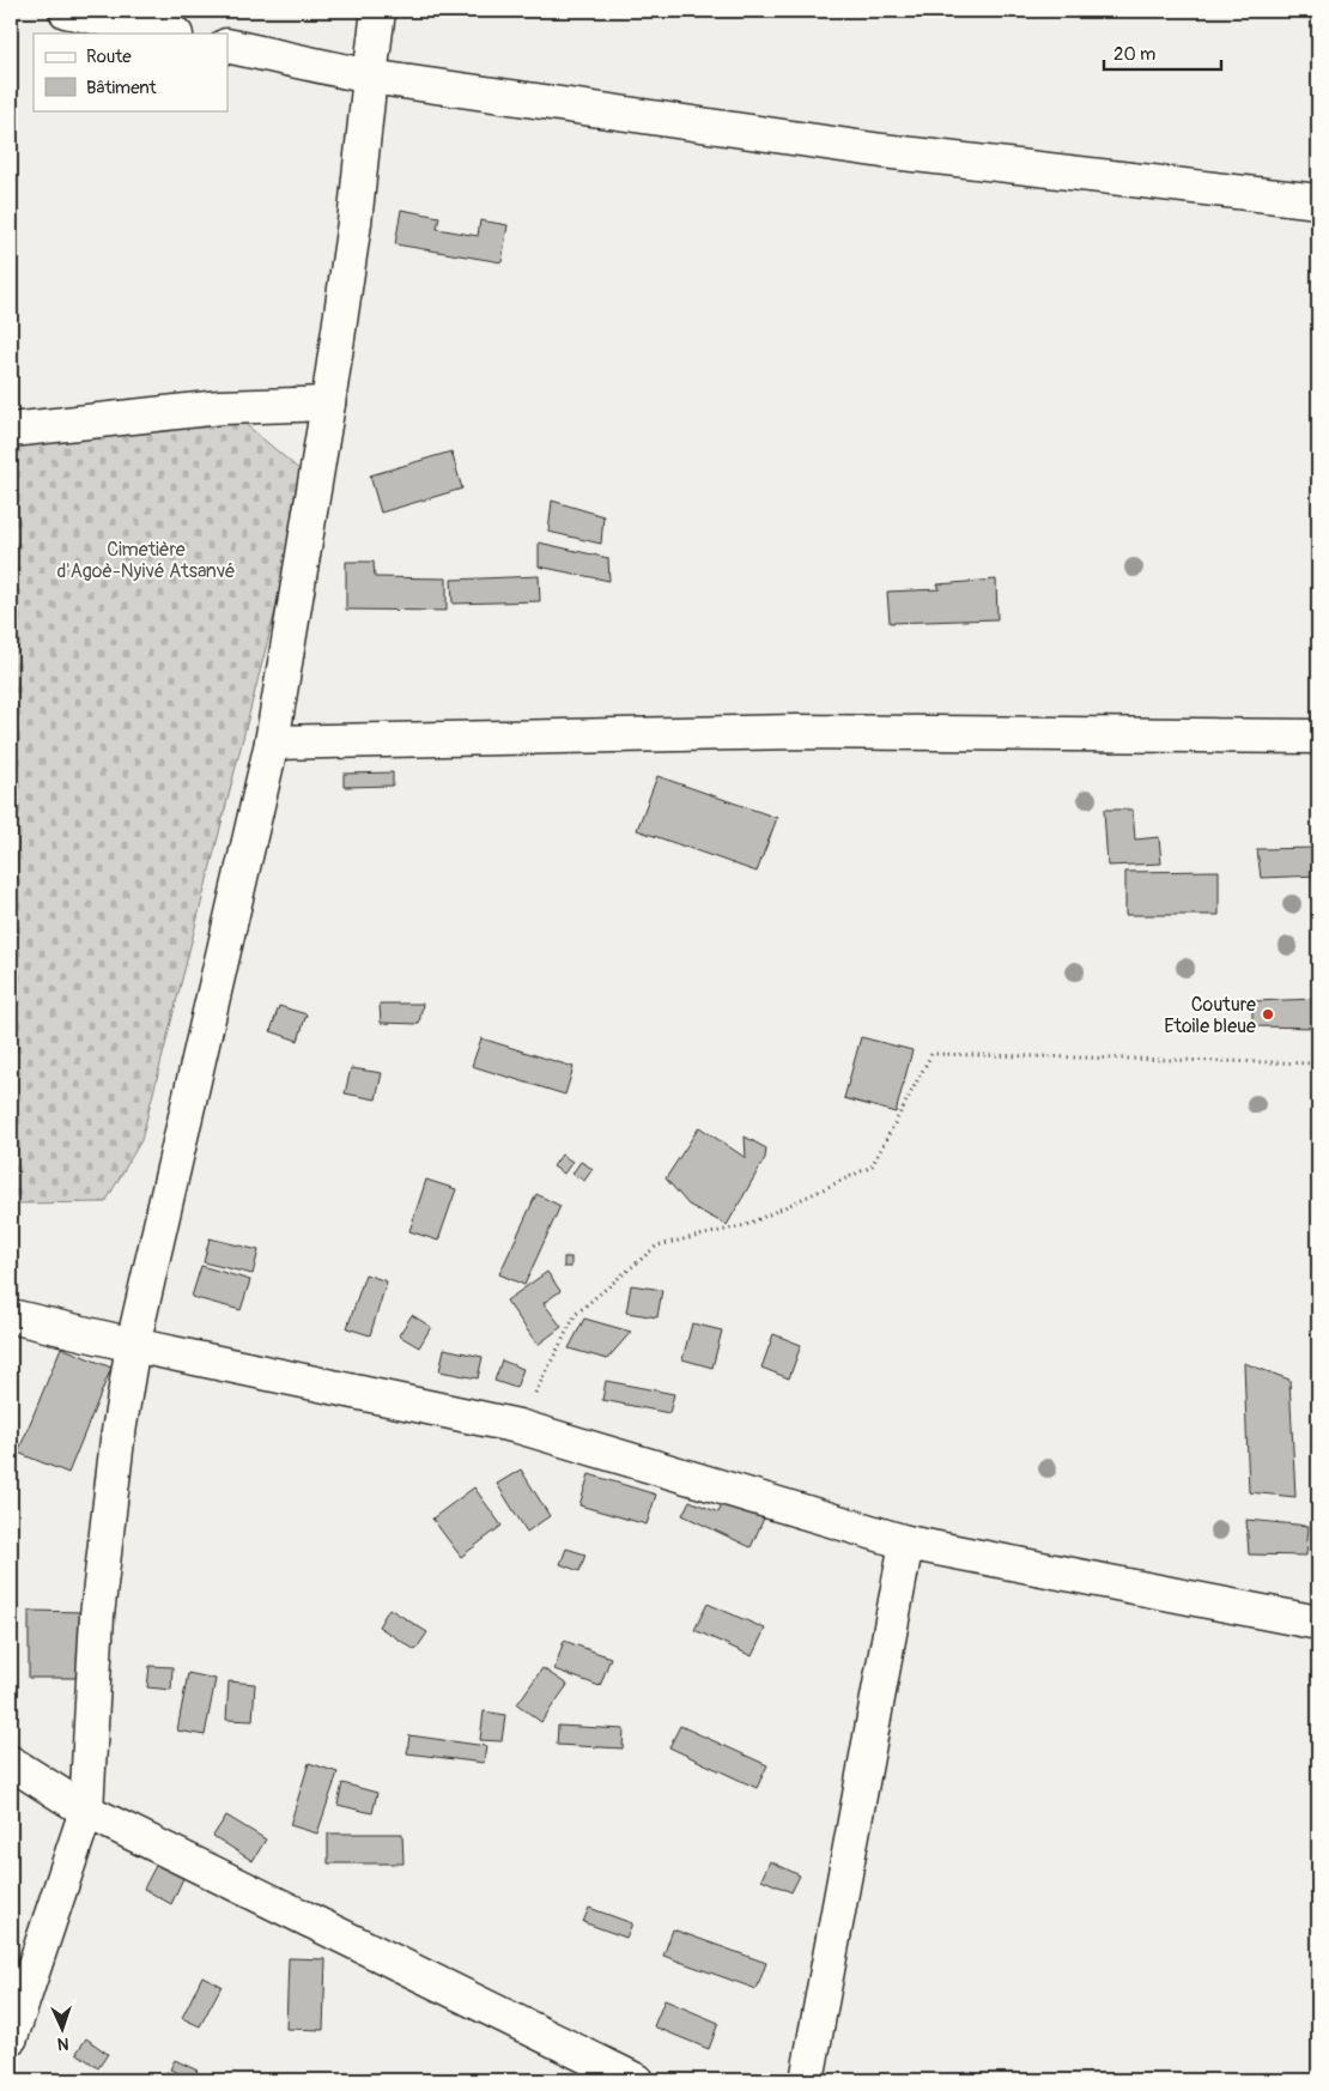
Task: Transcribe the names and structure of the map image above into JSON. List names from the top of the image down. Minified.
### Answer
{"parks":["Cimetière d'Agoè-Nyivé Atsanvé"],"places":["Couture Etoile bleue"],"legend":["Route","Bâtiment"],"scale_bar":"20 m","north":"bottom"}
